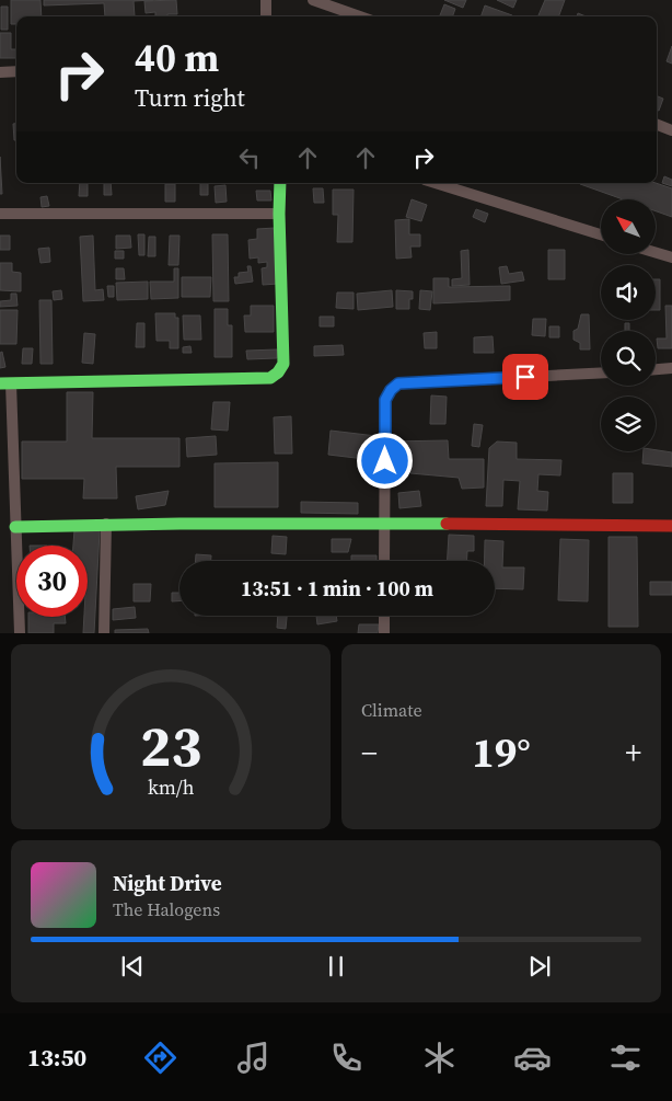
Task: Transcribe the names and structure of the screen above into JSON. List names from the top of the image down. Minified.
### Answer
{"north":"top left","page":{"turn":["40 m","Turn right"],"limit":"30","trip":"13:51 · 1 min · 100 m","tile":"Climate","heat":["−","19°","+"],"song":["Night Drive","The Halogens"],"tabs":"13:50","gauge":["23","km/h"]}}
